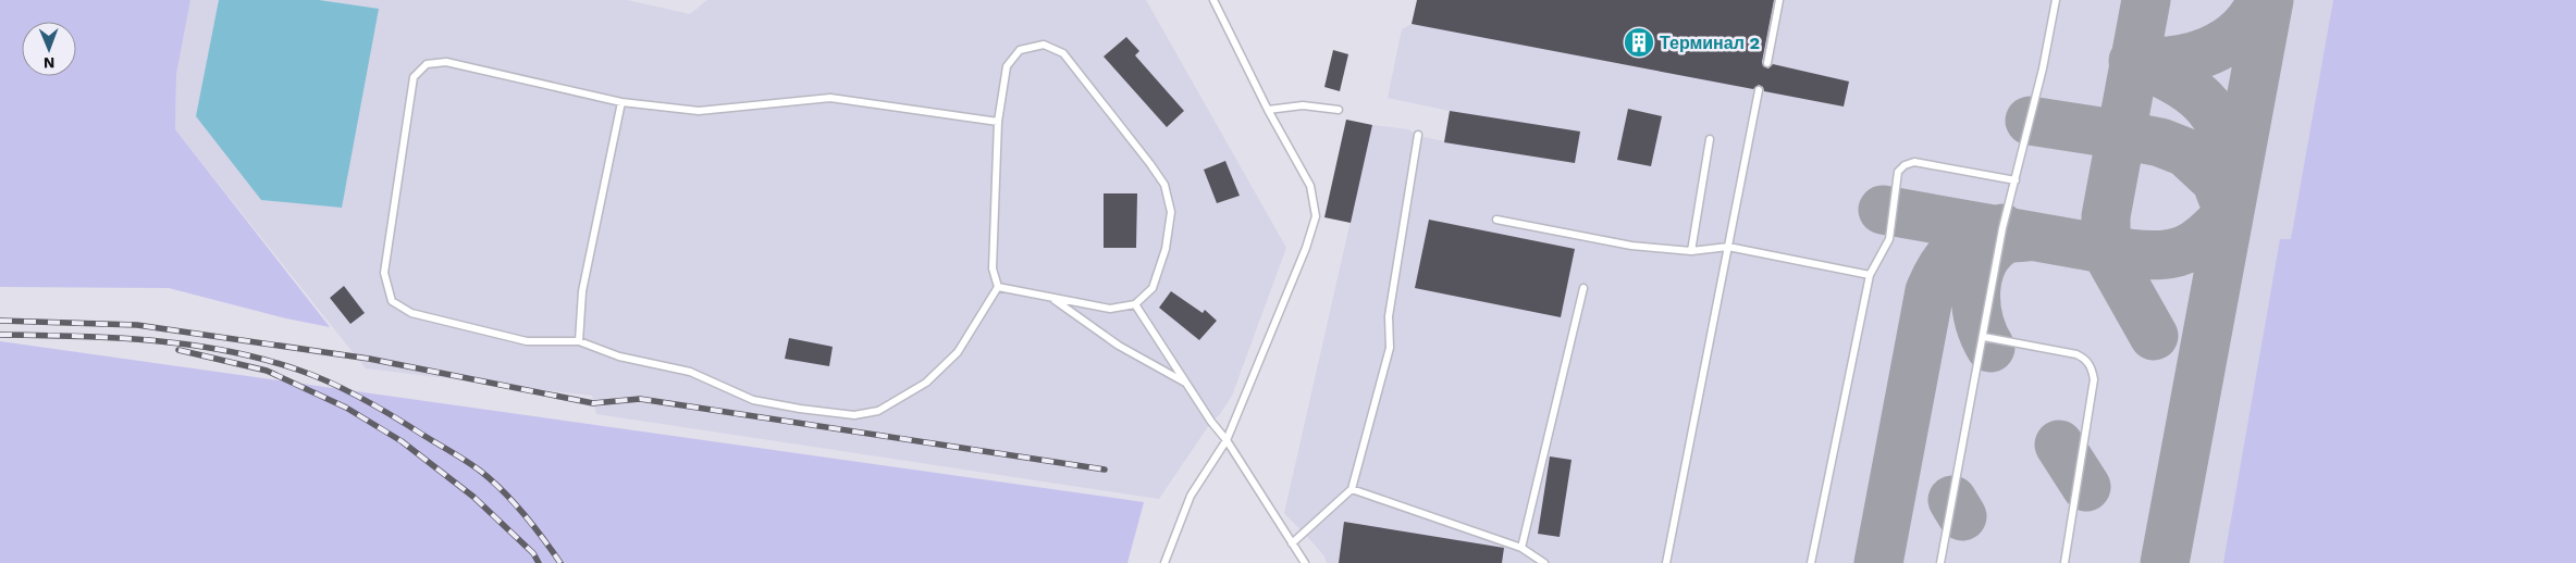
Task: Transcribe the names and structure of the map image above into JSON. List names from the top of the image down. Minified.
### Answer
{"places":{"building":["Терминал 2"]},"north":"bottom"}
